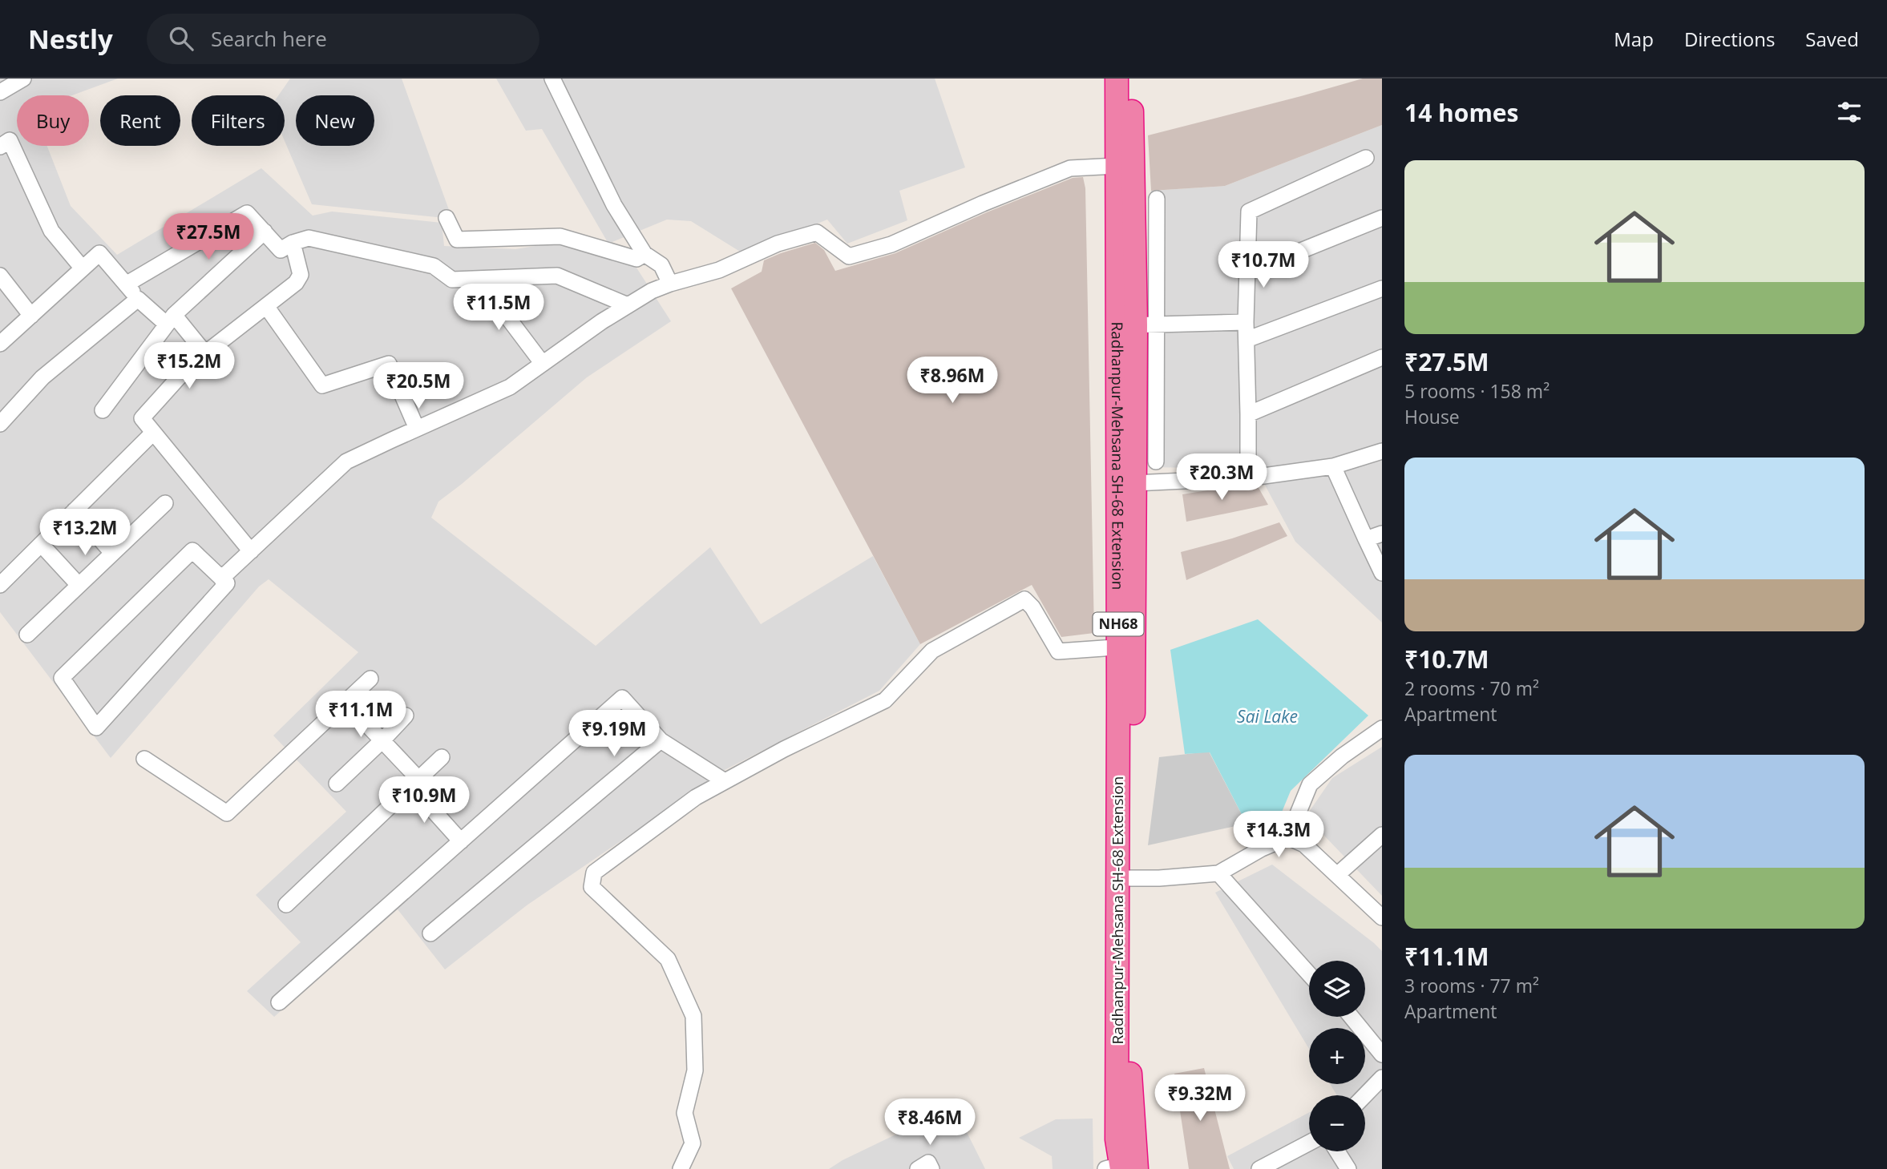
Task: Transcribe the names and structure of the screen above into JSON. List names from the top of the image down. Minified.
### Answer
{"streets":{"highway":["Radhanpur-Mehsana SH-68 Extension","NH68"]},"crossings":[["Radhanpur-Mehsana SH-68 Extension","NH68"]],"water":["Sai Lake"],"page":{"header":"Nestly","search":"Search here","nav":["Map","Directions","Saved"],"heading":"14 homes","chip":["Buy","Rent","Filters","New"],"list":[{"name":"₹27.5M","note":"5 rooms · 158 m² · House"},{"name":"₹10.7M","note":"2 rooms · 70 m² · Apartment"},{"name":"₹11.1M","note":"3 rooms · 77 m² · Apartment"}],"price":["₹27.5M","₹10.7M","₹11.5M","₹15.2M","₹8.96M","₹20.5M","₹20.3M","₹13.2M","₹11.1M","₹9.19M","₹10.9M","₹14.3M","₹9.32M","₹8.46M"],"map_buttons":["+","−"]}}
